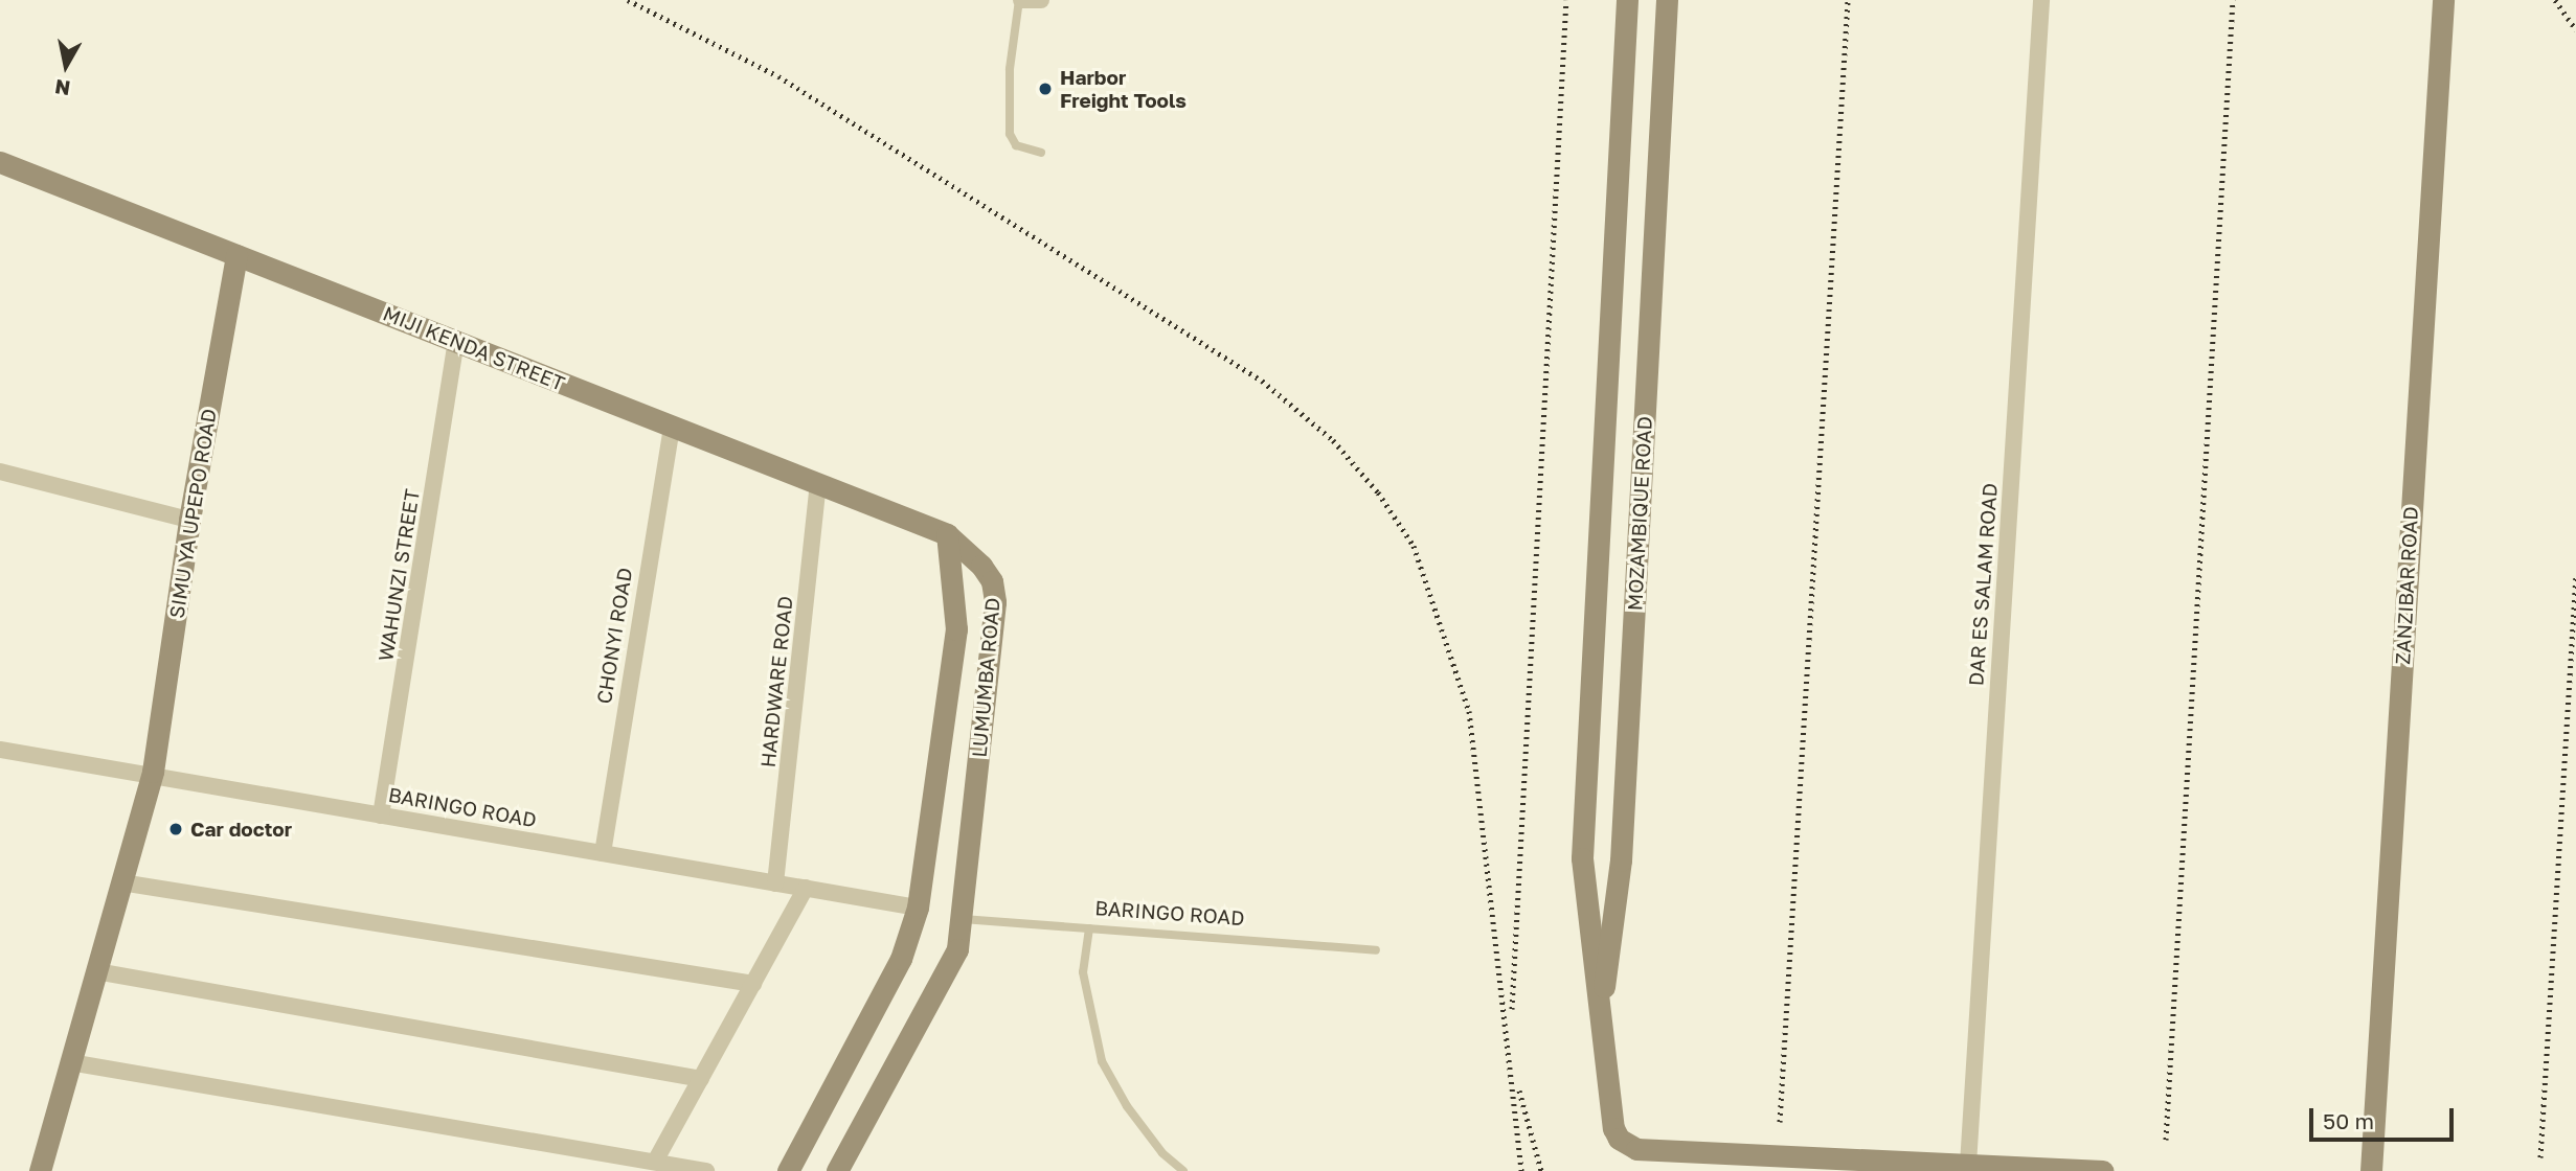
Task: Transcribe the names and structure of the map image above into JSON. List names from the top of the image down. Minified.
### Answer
{"streets":{"street":["MIJI KENDA STREET","SIMU YA UPEPO ROAD","MOZAMBIQUE ROAD","WAHUNZI STREET","DAR ES SALAM ROAD","ZANZIBAR ROAD","CHONYI ROAD","LUMUMBA ROAD","HARDWARE ROAD","BARINGO ROAD"]},"crossings":[["MIJI KENDA STREET","SIMU YA UPEPO ROAD"],["MIJI KENDA STREET","WAHUNZI STREET"],["MIJI KENDA STREET","CHONYI ROAD"],["MIJI KENDA STREET","LUMUMBA ROAD"],["MIJI KENDA STREET","HARDWARE ROAD"],["SIMU YA UPEPO ROAD","BARINGO ROAD"],["MOZAMBIQUE ROAD","DAR ES SALAM ROAD"],["WAHUNZI STREET","BARINGO ROAD"],["CHONYI ROAD","BARINGO ROAD"],["LUMUMBA ROAD","BARINGO ROAD"],["HARDWARE ROAD","BARINGO ROAD"]],"places":["Harbor Freight Tools","Car doctor"],"scale_bar":"50 m","north":"bottom"}
